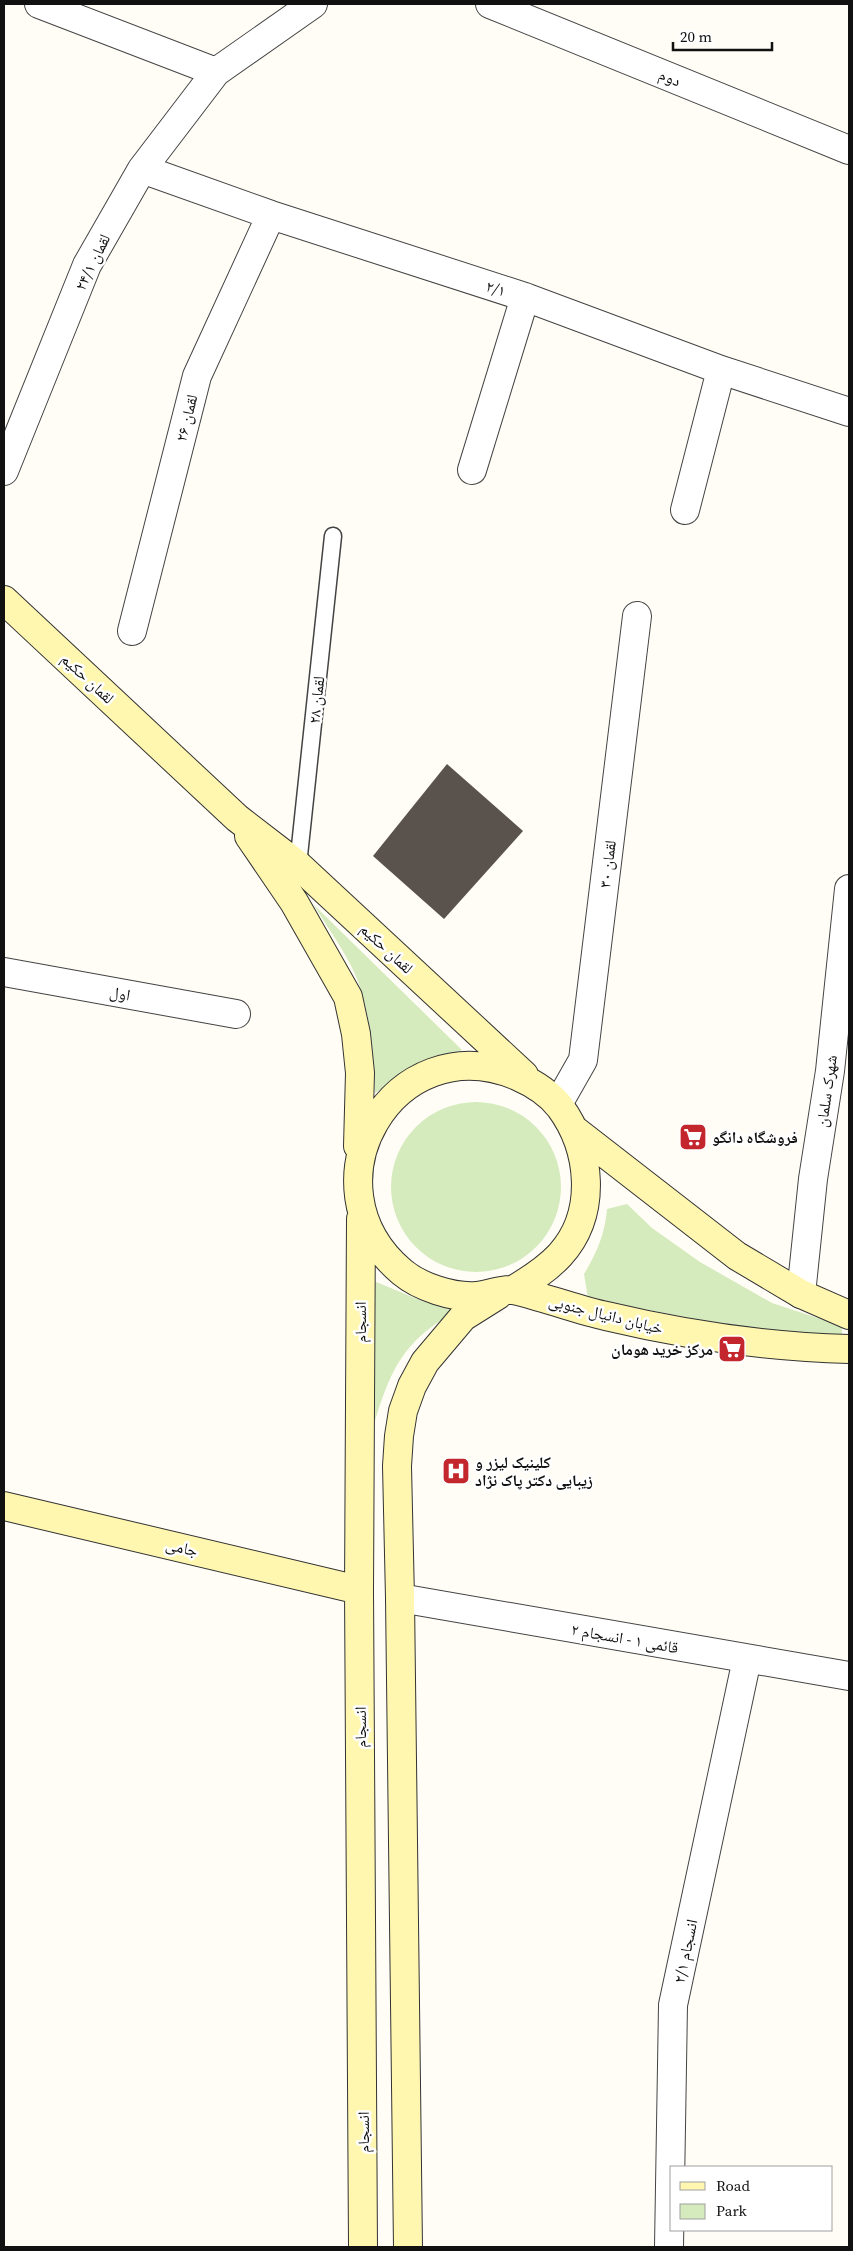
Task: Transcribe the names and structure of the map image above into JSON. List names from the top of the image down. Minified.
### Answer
{"streets":{"main road":["لقمان حکیم","خیابان دانیال جنوبی","انسجام","جامی"],"street":["دوم","لقمان ۲۴/۱","۲/۱","لقمان ۲۶","لقمان ۳۰","اول","شهرک سلمان","قائمی ۱ - انسجام ۲","انسجام ۲/۱"],"lane":["لقمان ۲۸"]},"crossings":[["لقمان ۲۴/۱","۲/۱"],["۲/۱","لقمان ۲۶"],["لقمان حکیم","لقمان ۲۸"],["انسجام","جامی"],["قائمی ۱ - انسجام ۲","انسجام ۲/۱"]],"places":{"supermarket":["فروشگاه دانگو","مرکز خرید هومان"],"hospital":["کلینیک لیزر و زیبایی دکتر پاک نژاد"]},"legend":["Road","Park"],"scale_bar":"20 m"}
